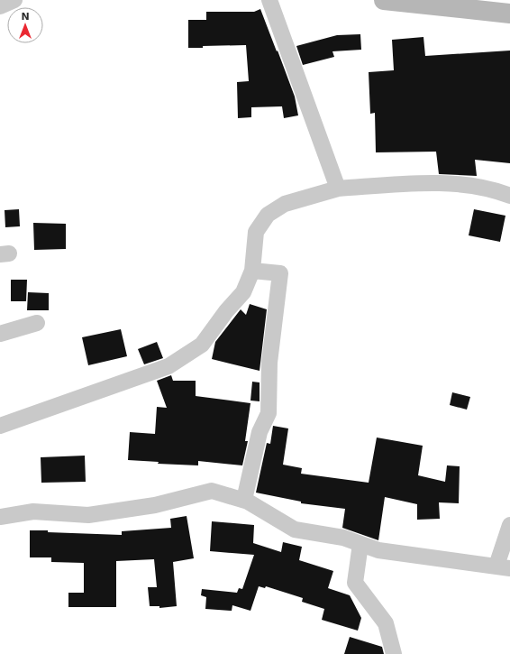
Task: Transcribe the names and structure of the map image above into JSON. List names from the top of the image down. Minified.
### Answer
{"north":"top"}
